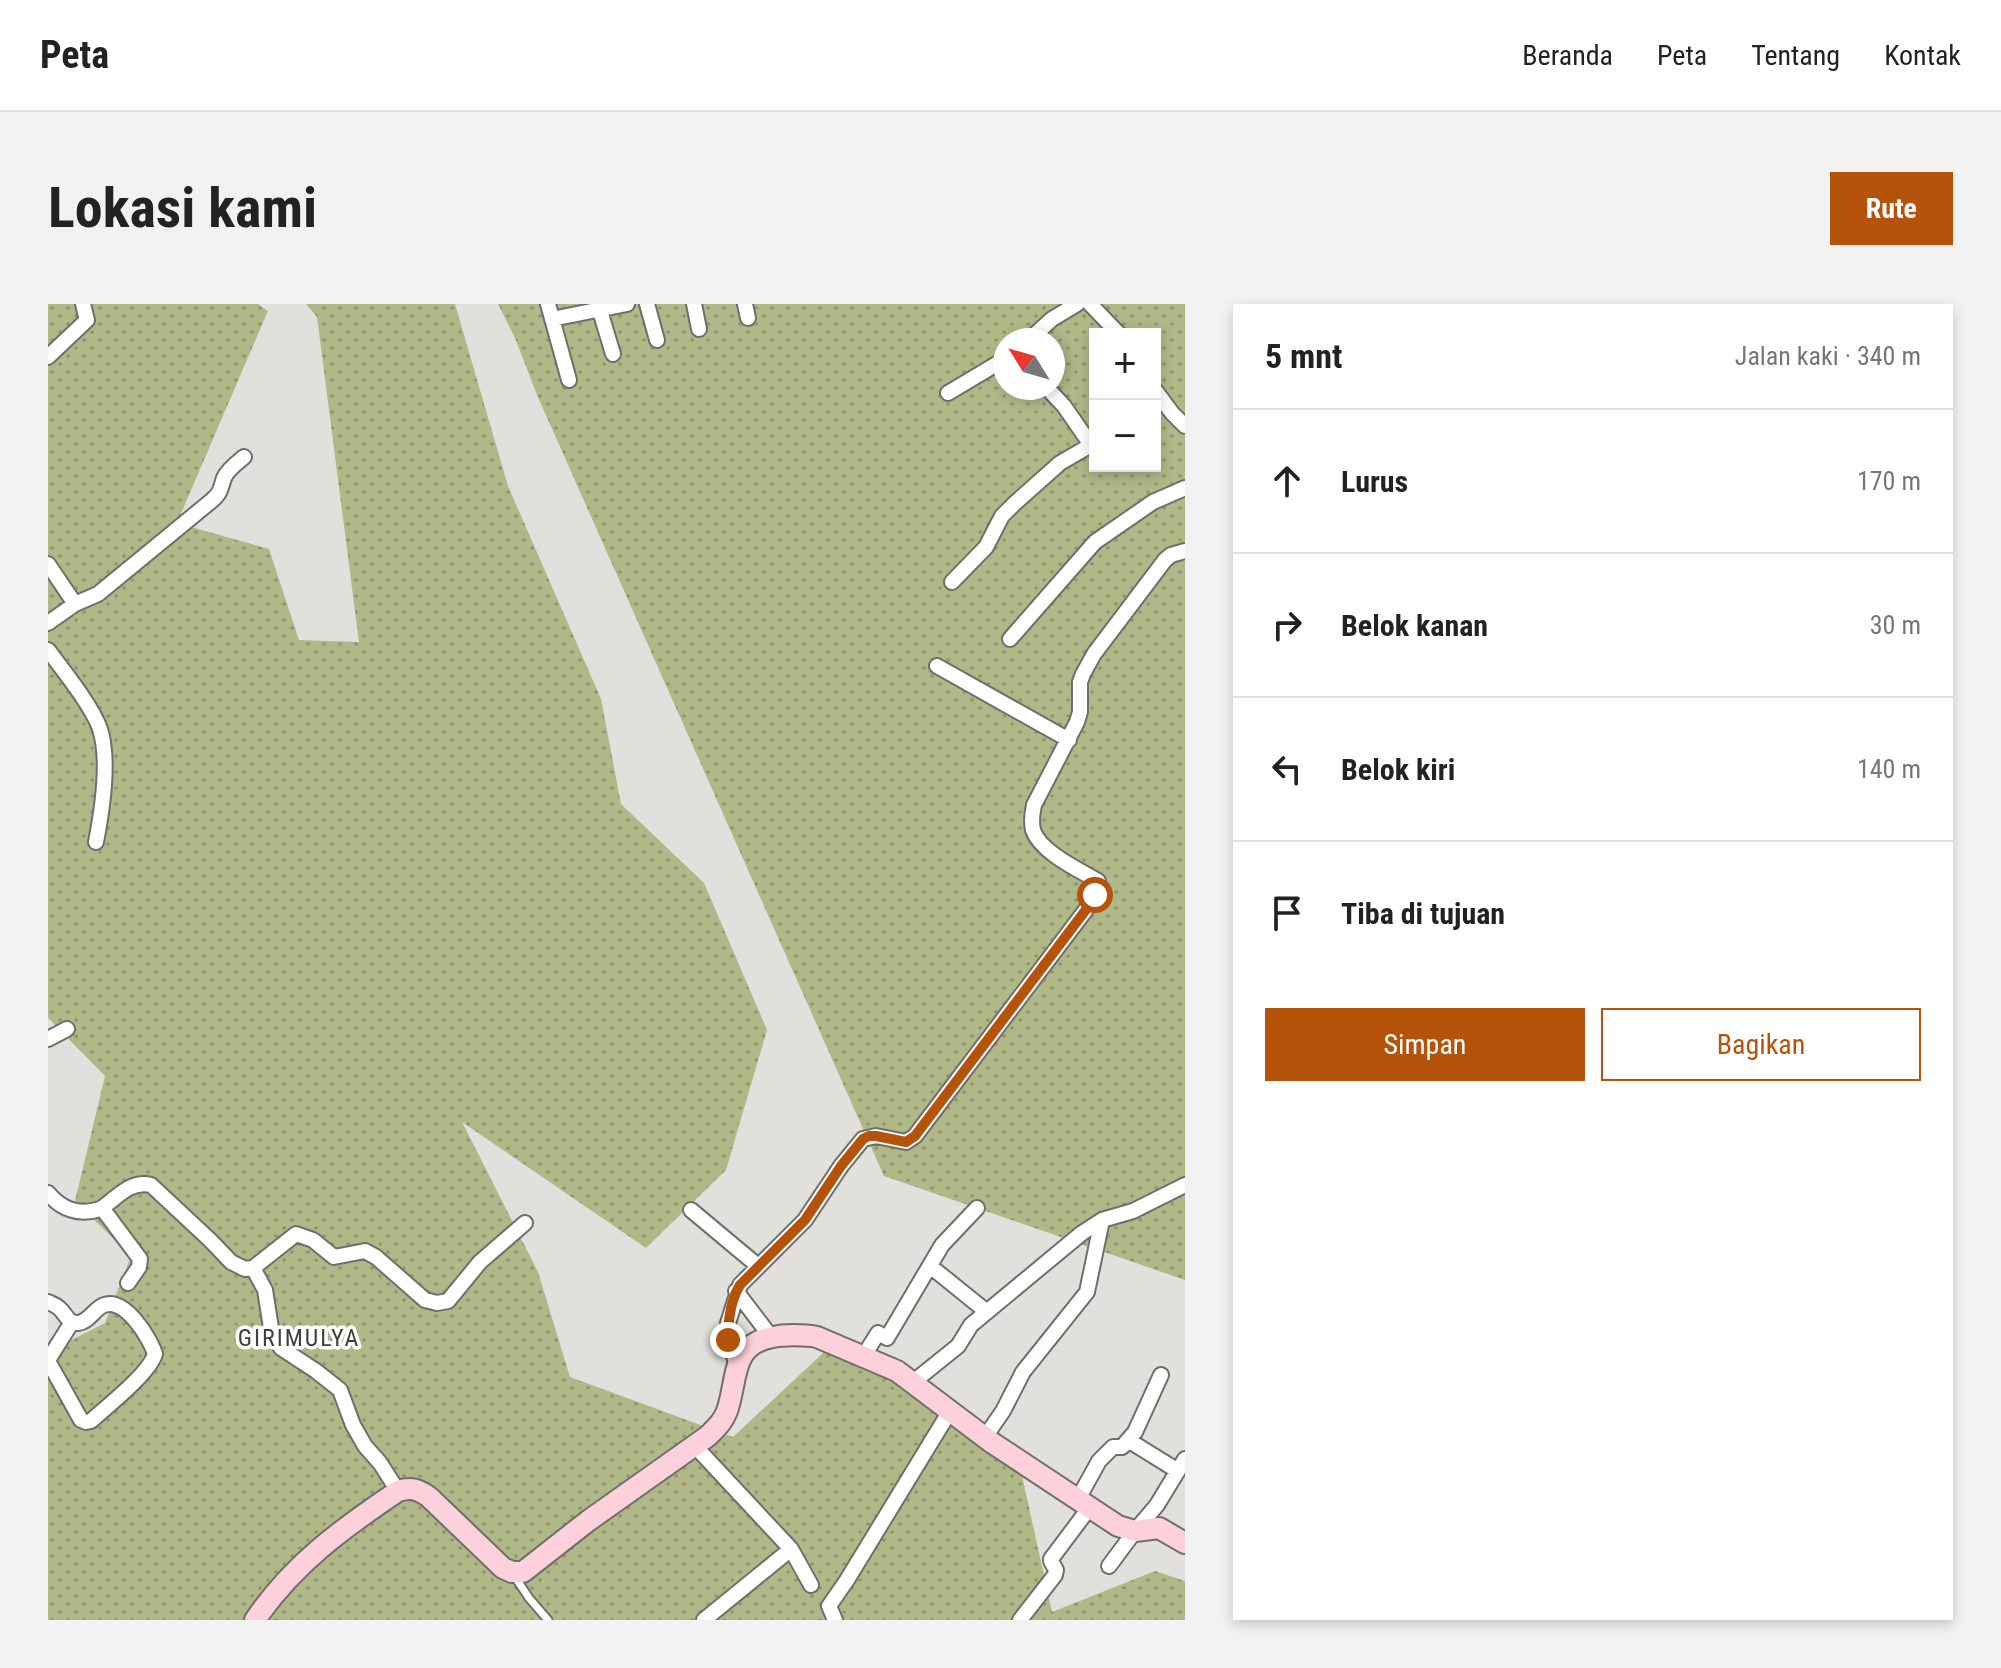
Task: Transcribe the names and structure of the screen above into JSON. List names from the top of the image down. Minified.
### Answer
{"districts":["GIRIMULYA"],"north":"top left","page":{"header":"Peta","nav":["Beranda","Peta","Tentang","Kontak"],"buttons":["Rute",["Simpan","Bagikan"]],"title":"Lokasi kami","heading":["5 mnt","Jalan kaki · 340 m"],"map_buttons":["+","−"],"list":[["Lurus","170 m"],["Belok kanan","30 m"],["Belok kiri","140 m"],"Tiba di tujuan"]}}
